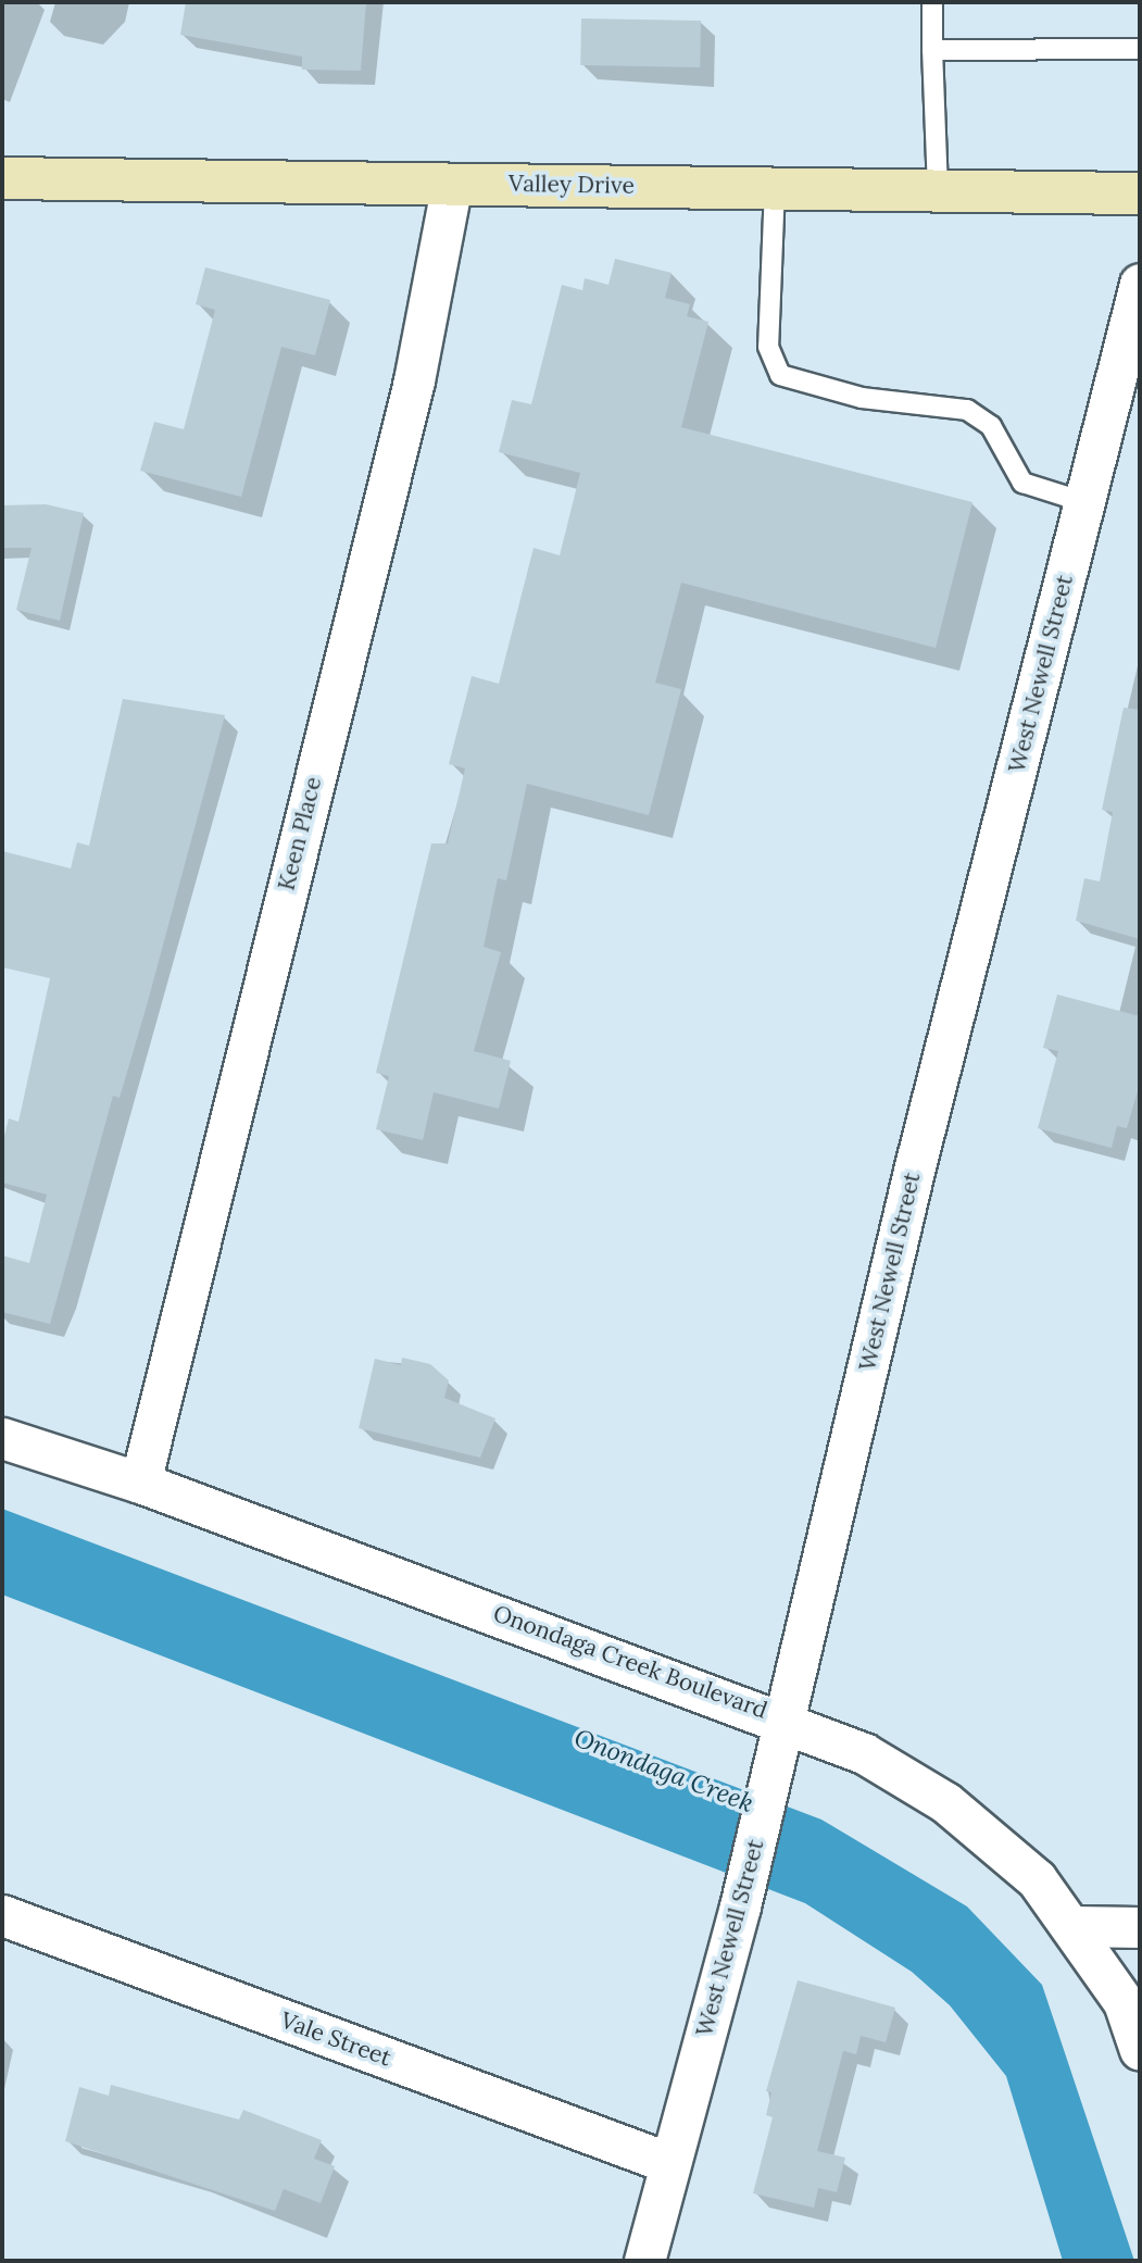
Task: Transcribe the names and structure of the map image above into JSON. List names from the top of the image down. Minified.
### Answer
{"streets":{"main road":["Valley Drive"],"street":["West Newell Street","Keen Place","Onondaga Creek Boulevard","Vale Street"]},"crossings":[["Valley Drive","Keen Place"],["West Newell Street","Onondaga Creek Boulevard"],["West Newell Street","Vale Street"],["Keen Place","Onondaga Creek Boulevard"]],"water":["Onondaga Creek"]}
